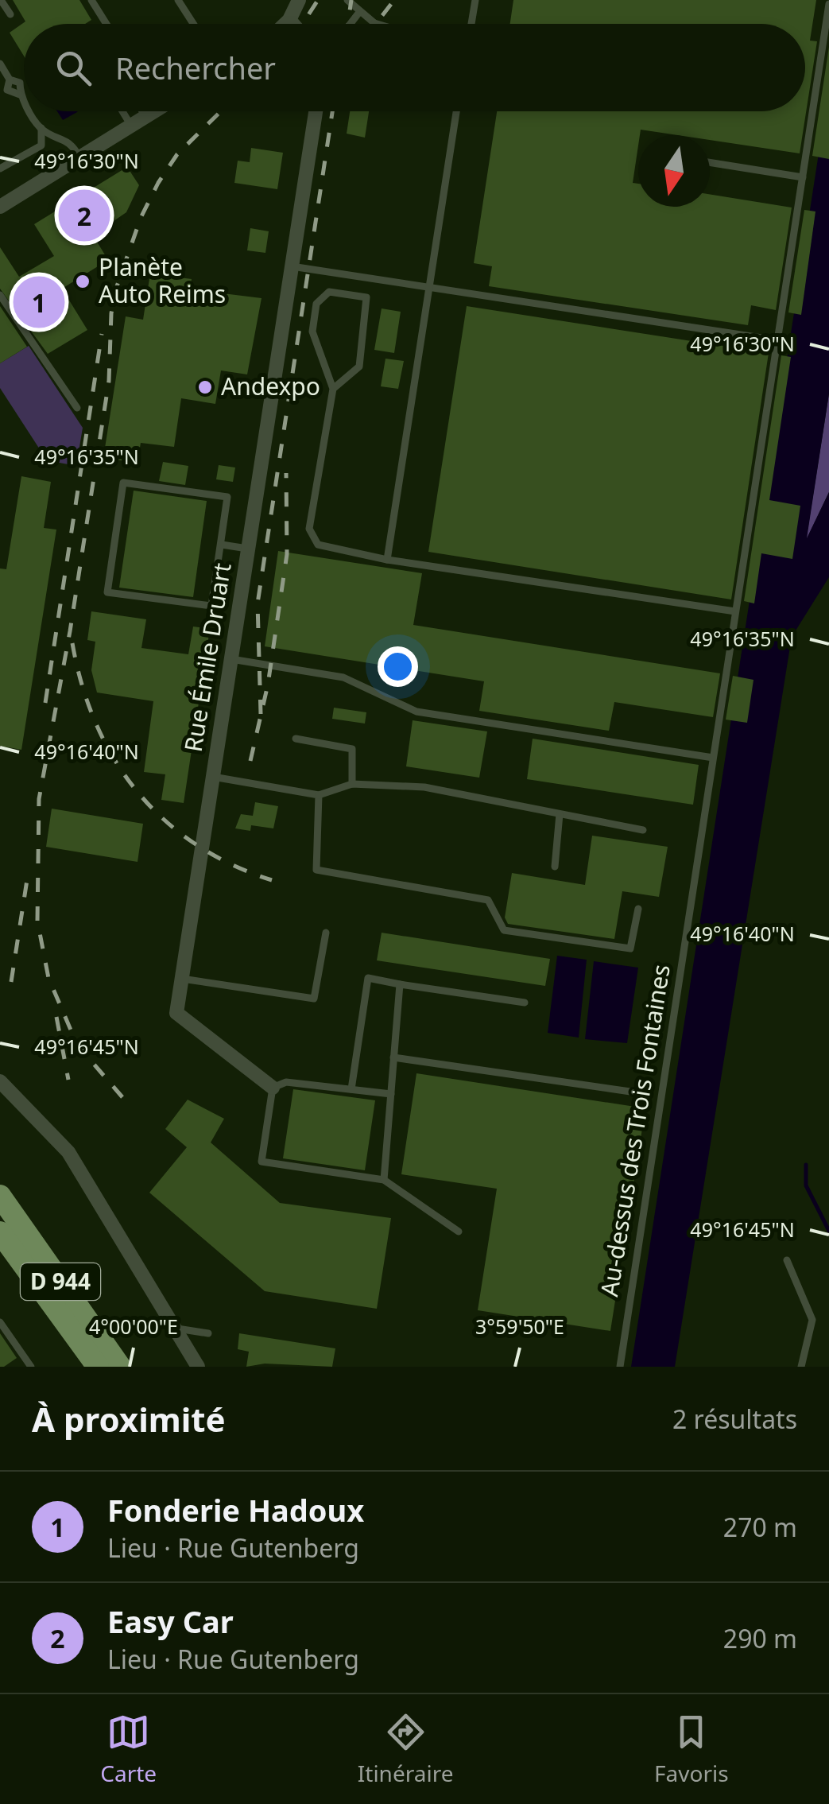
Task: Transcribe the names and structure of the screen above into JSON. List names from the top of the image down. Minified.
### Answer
{"streets":{"highway":["D 944"],"street":["Rue Émile Druart"],"lane":["Au-dessus des Trois Fontaines"]},"places":["Planète Auto Reims","Andexpo"],"north":"bottom","page":{"search":"Rechercher","pins":["2","1"],"heading":["À proximité","2 résultats"],"list":[{"mark":"1","name":"Fonderie Hadoux","note":"Lieu · Rue Gutenberg","value":"270 m"},{"mark":"2","name":"Easy Car","note":"Lieu · Rue Gutenberg","value":"290 m"}],"nav":["Carte","Itinéraire","Favoris"]},"coordinates":["49°16'30\"N","49°16'35\"N","49°16'40\"N","49°16'45\"N","4°00'00\"E","3°59'50\"E"]}
